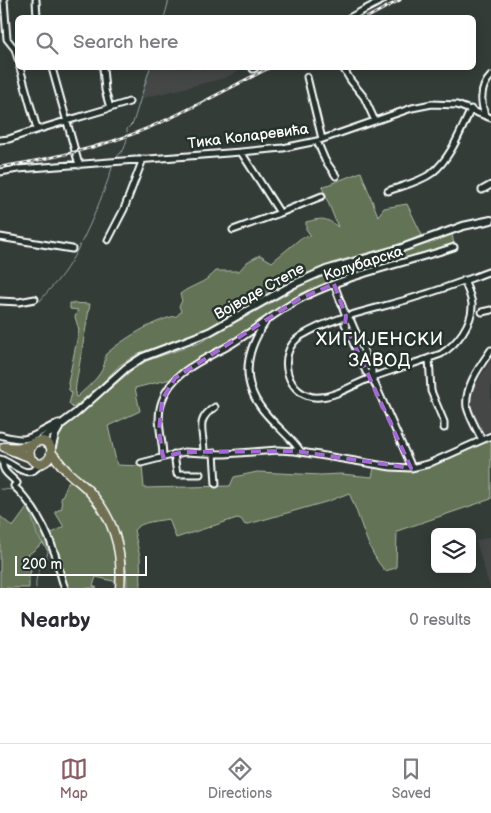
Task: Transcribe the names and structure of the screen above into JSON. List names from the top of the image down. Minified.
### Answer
{"streets":{"street":["Тика Коларевића","Колубарска","Војводе Степе"]},"districts":["ХИГИЈЕНСКИ ЗАВОД"],"scale_bar":"200 m","page":{"search":"Search here","scale":"200 m","heading":["Nearby","0 results"],"nav":["Map","Directions","Saved"]}}
